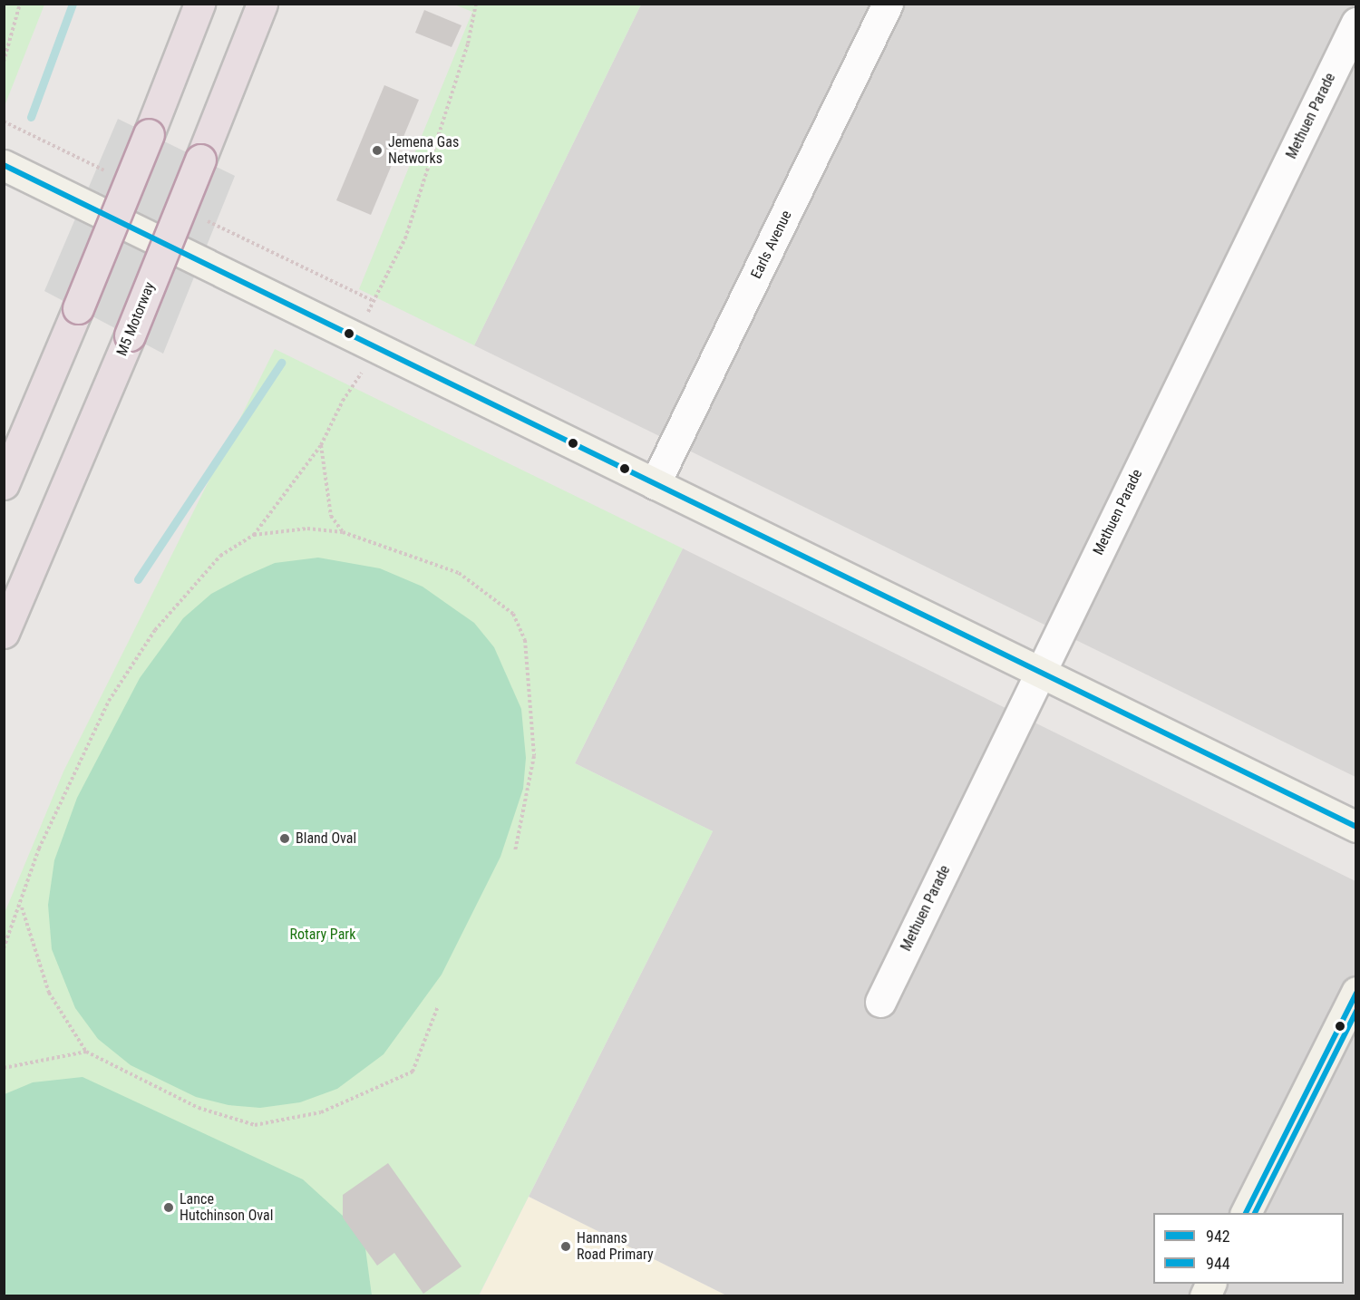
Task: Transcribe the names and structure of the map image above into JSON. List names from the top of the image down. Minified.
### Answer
{"streets":{"highway":["M5 Motorway"],"street":["Methuen Parade","Earls Avenue"]},"parks":["Rotary Park"],"places":["Jemena Gas Networks","Bland Oval","Lance Hutchinson Oval","Hannans Road Primary"],"lines":["transit line 942","transit line 944"],"legend":["942","944"]}
